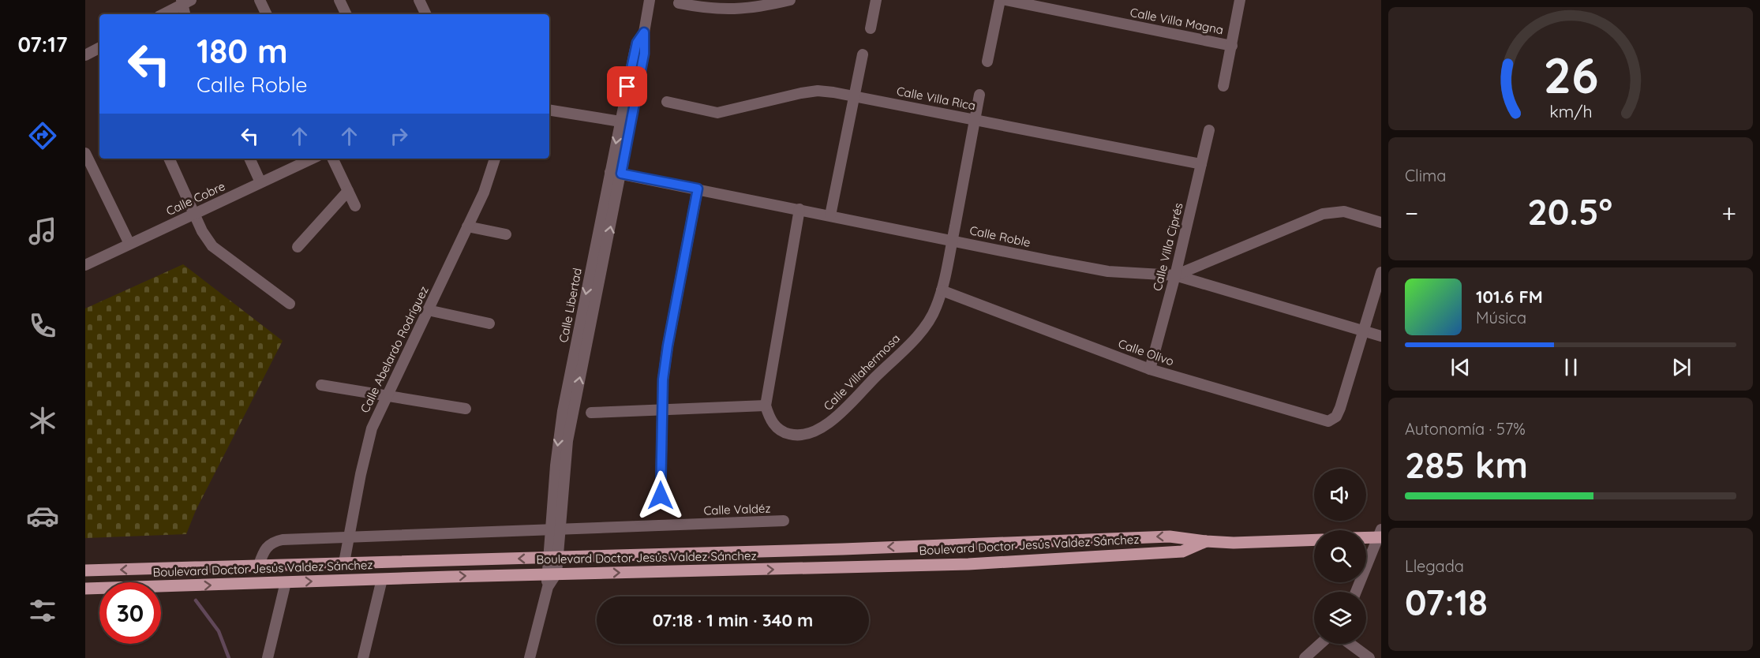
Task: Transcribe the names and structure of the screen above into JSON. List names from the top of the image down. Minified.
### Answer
{"streets":{"main road":["Boulevard Doctor Jesús Valdez Sánchez"],"street":["Calle Villa Magna","Calle Villa Rica","Calle Cobre","Calle Roble","Calle Villa Ciprés","Calle Libertad","Calle Abelardo Rodríguez","Calle Olivo","Calle Villahermosa","Calle Valdéz"]},"crossings":[["Calle Villa Rica","Calle Villa Ciprés"],["Calle Villa Rica","Calle Villahermosa"],["Calle Roble","Calle Villa Ciprés"],["Calle Roble","Calle Libertad"],["Calle Roble","Calle Olivo"],["Calle Roble","Calle Villahermosa"],["Calle Villa Ciprés","Calle Olivo"],["Calle Libertad","Calle Valdéz"],["Calle Libertad","Boulevard Doctor Jesús Valdez Sánchez"],["Calle Abelardo Rodríguez","Calle Valdéz"],["Calle Abelardo Rodríguez","Boulevard Doctor Jesús Valdez Sánchez"],["Calle Olivo","Calle Villahermosa"],["Calle Valdéz","Boulevard Doctor Jesús Valdez Sánchez"]],"page":{"tabs":"07:17","turn":["180 m","Calle Roble"],"tile":["Clima",["Autonomía · 57%","285 km"],["Llegada","07:18"]],"heat":["−","20.5°","+"],"song":["101.6 FM","Música"],"limit":"30","trip":"07:18 · 1 min · 340 m","gauge":["26","km/h"]}}
